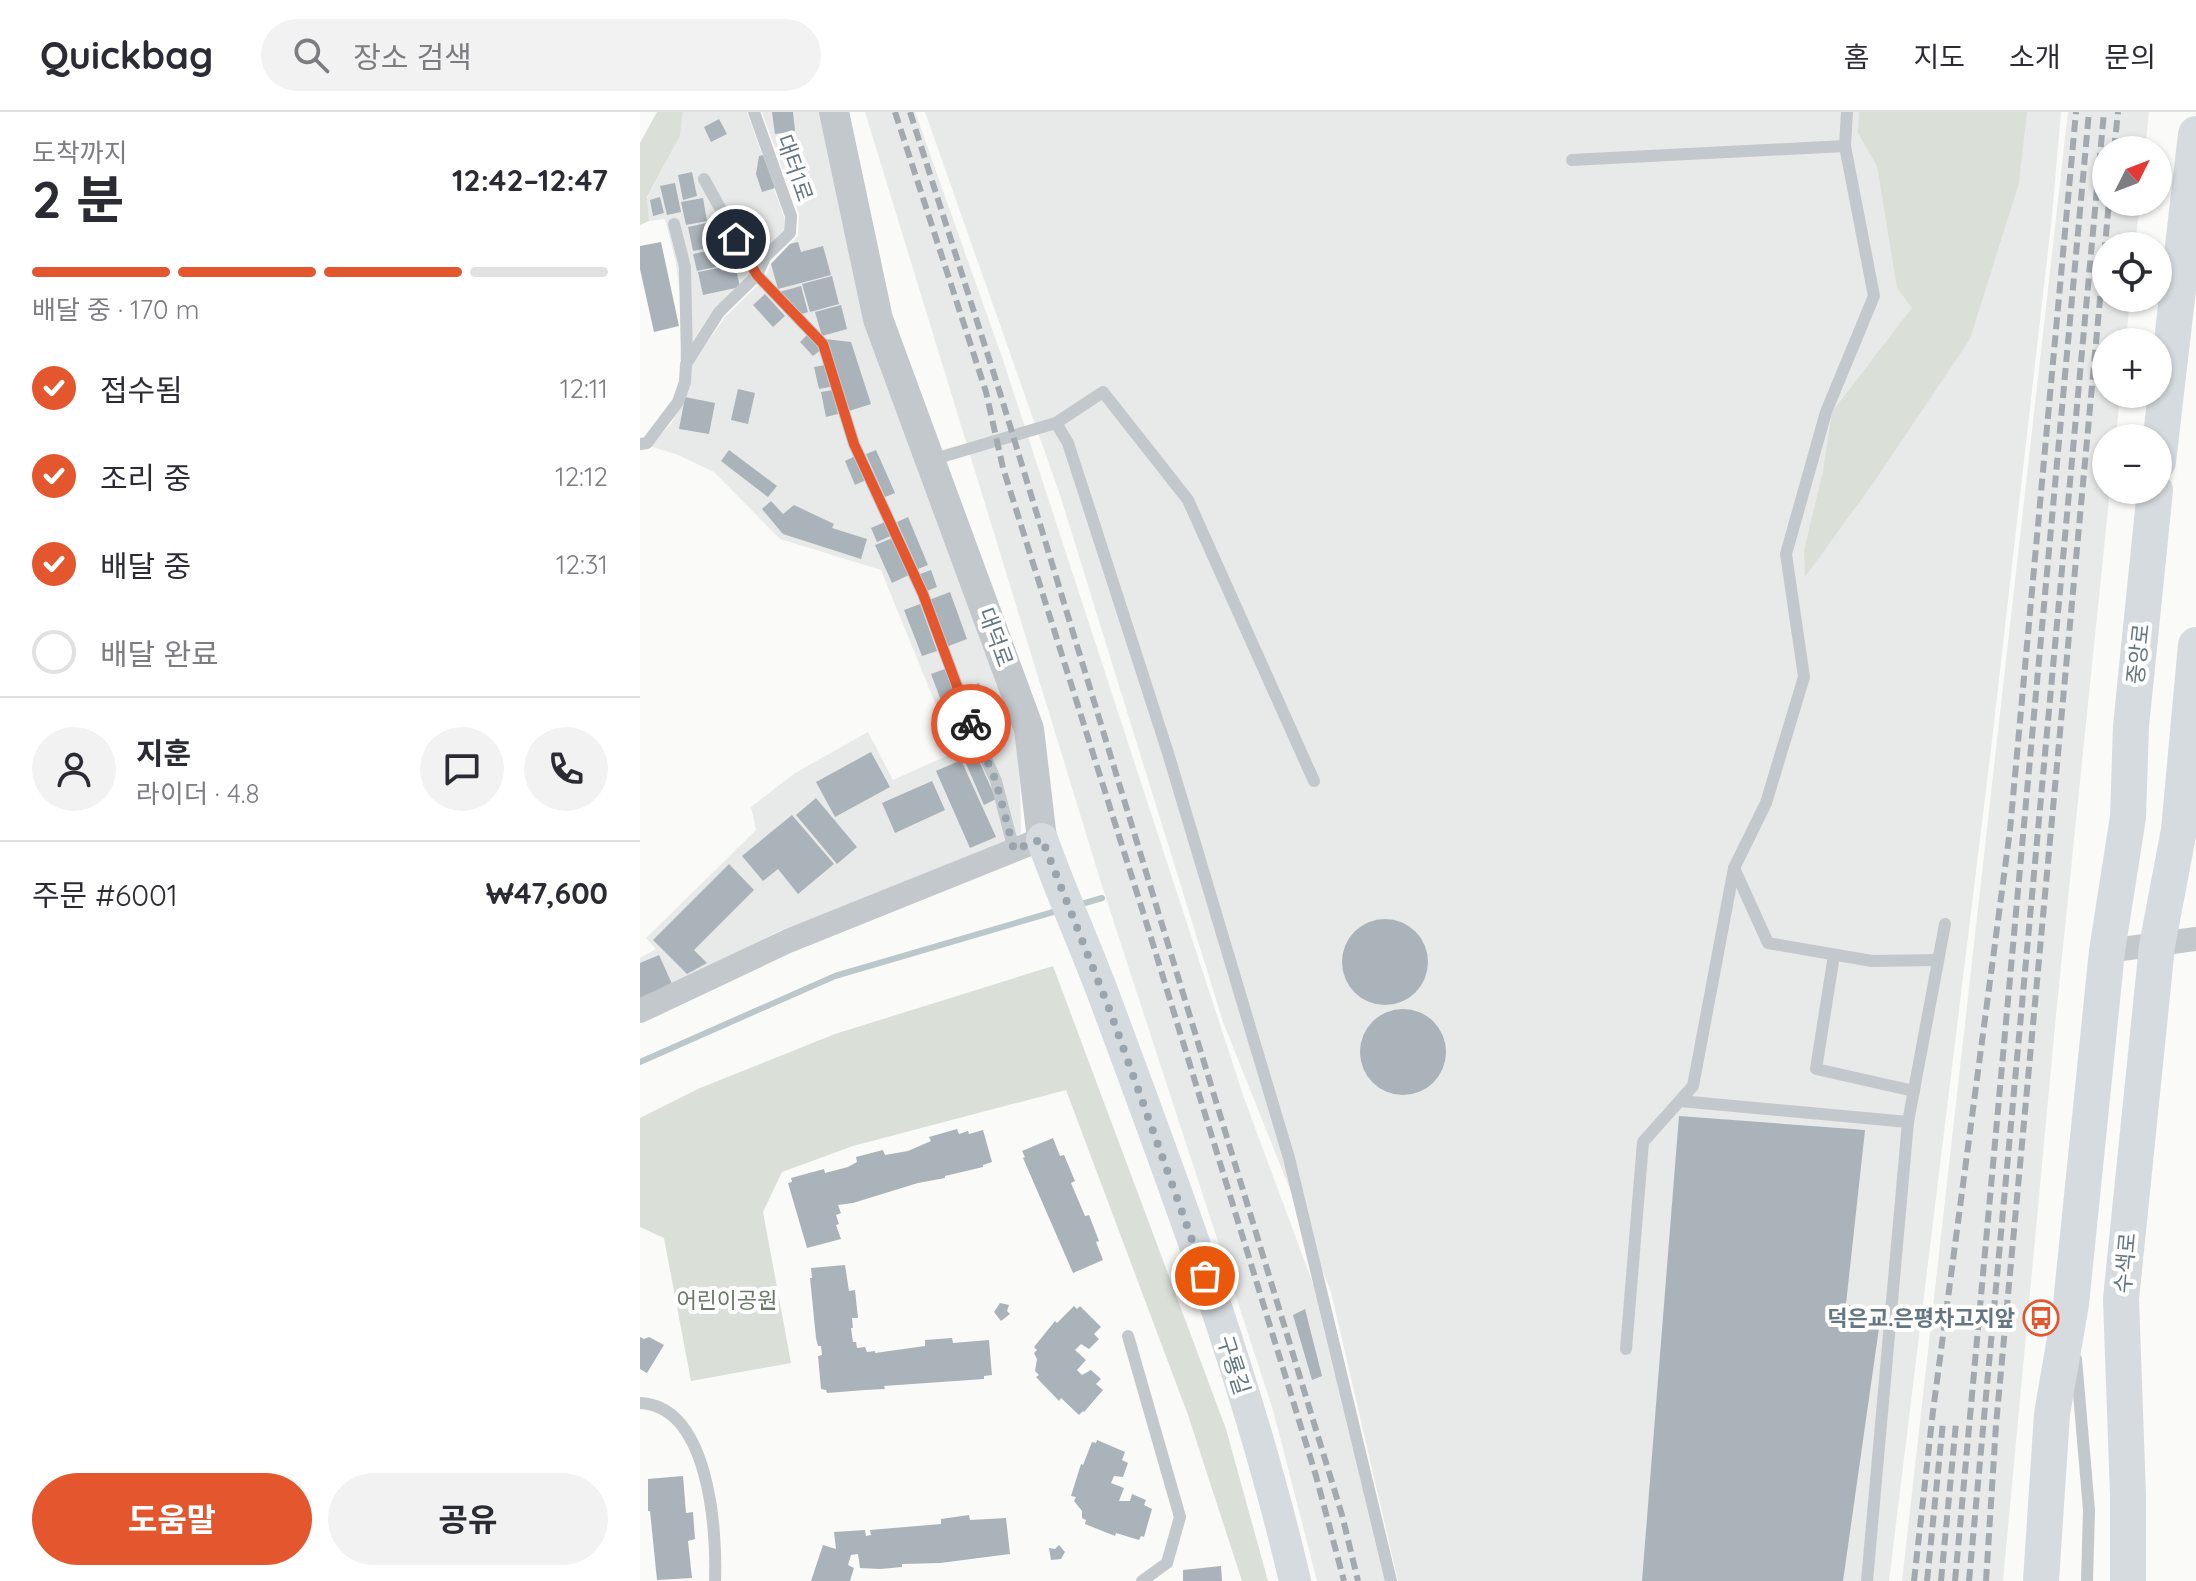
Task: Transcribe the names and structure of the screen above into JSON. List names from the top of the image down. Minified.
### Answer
{"streets":{"main road":["중앙로","수색로","구룡길"],"street":["대덕로"],"lane":["대터1로"]},"crossings":[["대덕로","구룡길"]],"parks":["어린이공원"],"places":{"bus stop":["덕은교.은평차고지앞"]},"north":"top right","page":{"header":"Quickbag","search":"장소 검색","nav":["홈","지도","소개","문의"],"heading":["2 분","도착까지","12:42–12:47"],"panel":["지훈","라이더 · 4.8","주문 #6001","₩47,600"],"map_buttons":["+","−"],"bar":"배달 중 · 170 m","list":[["접수됨","12:11"],["조리 중","12:12"],["배달 중","12:31"],"배달 완료"],"buttons":["도움말","공유"]}}
